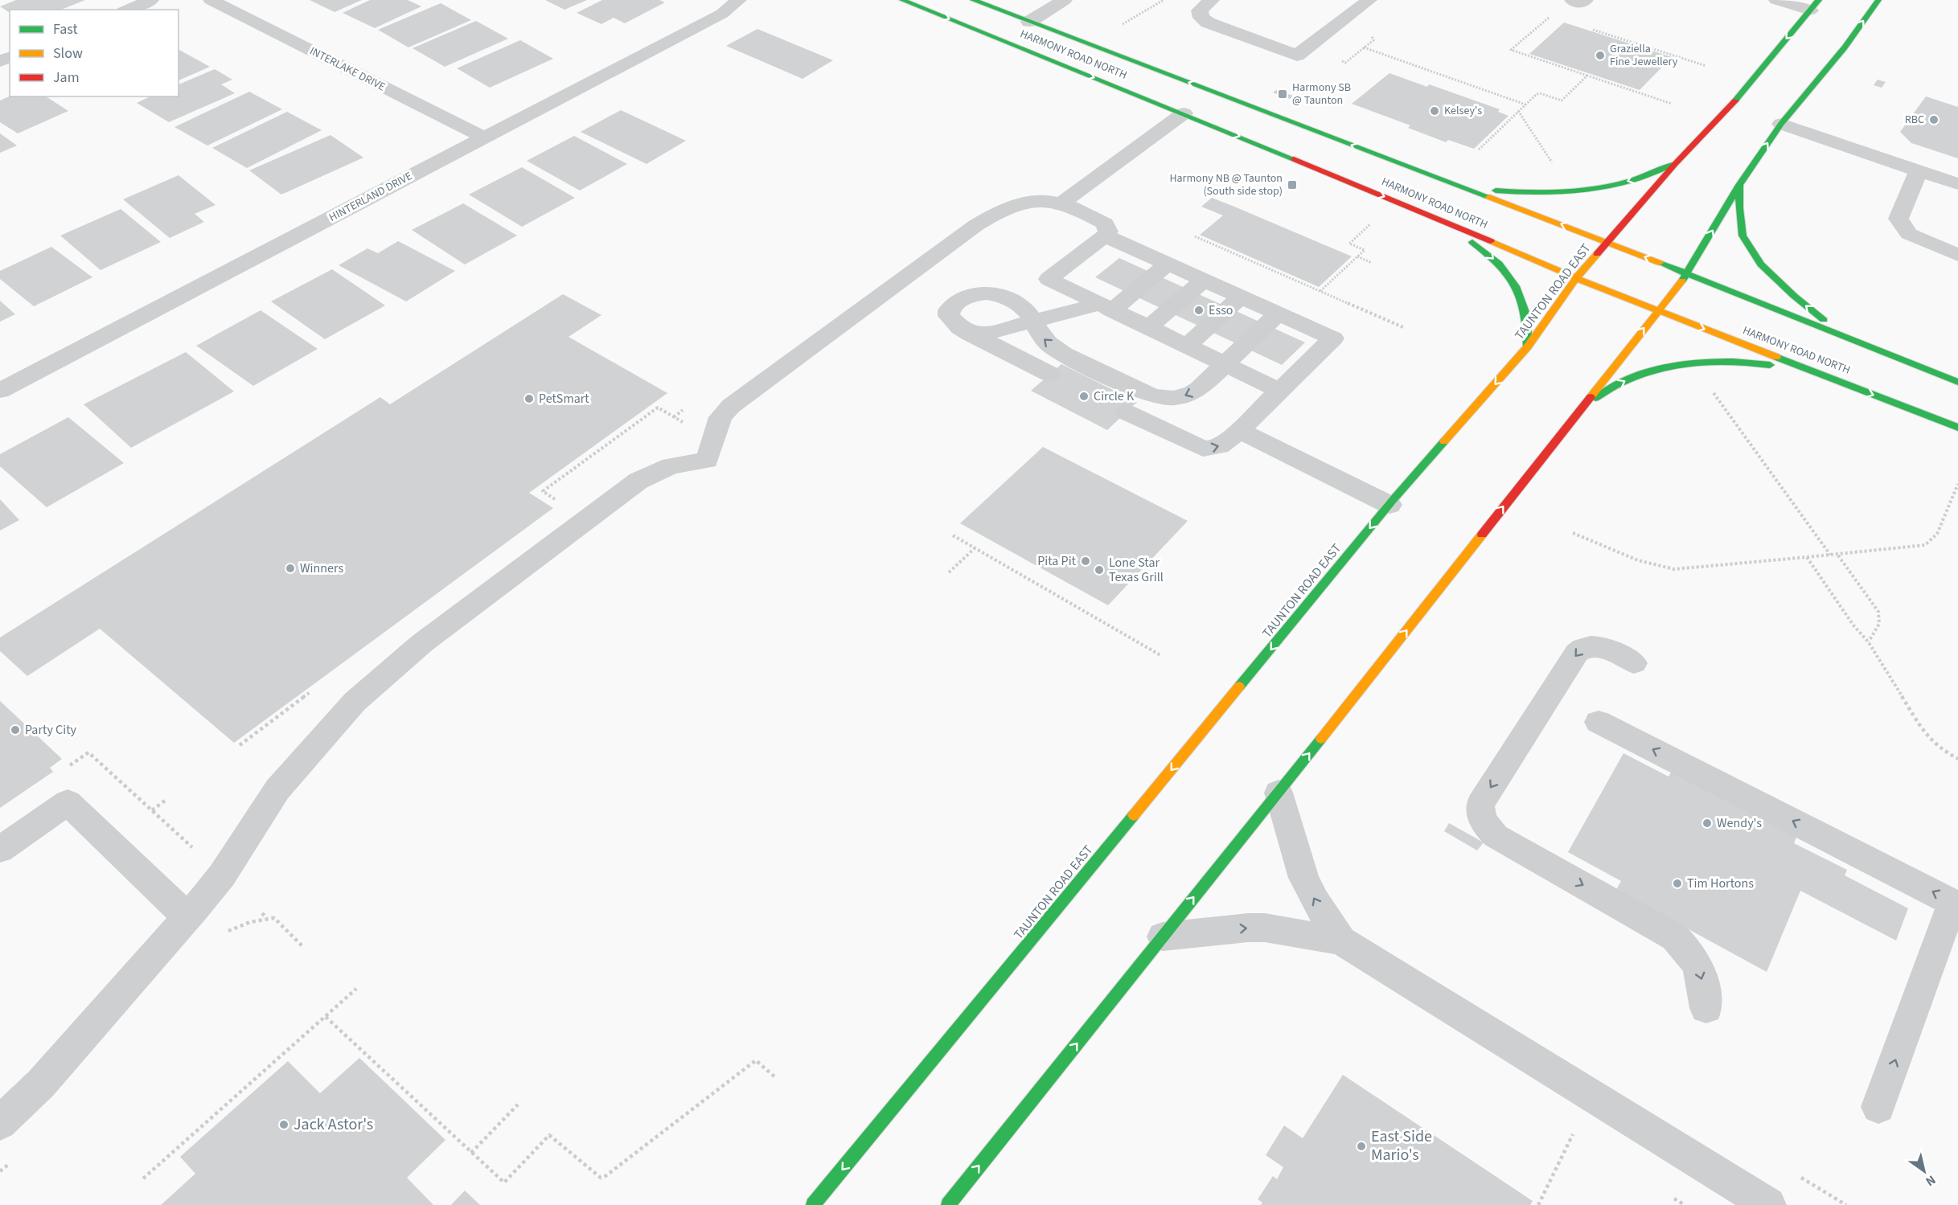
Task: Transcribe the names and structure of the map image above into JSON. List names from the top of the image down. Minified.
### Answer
{"streets":{"main road":["HARMONY ROAD NORTH","TAUNTON ROAD EAST"],"street":["INTERLAKE DRIVE","HINTERLAND DRIVE"]},"crossings":[["HARMONY ROAD NORTH","TAUNTON ROAD EAST"],["INTERLAKE DRIVE","HINTERLAND DRIVE"]],"places":{"other":["Graziella Fine Jewellery","Kelsey's","RBC","Esso","Circle K","PetSmart","Pita Pit","Winners","Lone Star Texas Grill","Party City","Wendy's","Tim Hortons","Jack Astor's","East Side Mario's"],"transit":["Harmony SB @ Taunton","Harmony NB @ Taunton (South side stop)"]},"legend":["Fast","Slow","Jam"],"north":"bottom right"}
